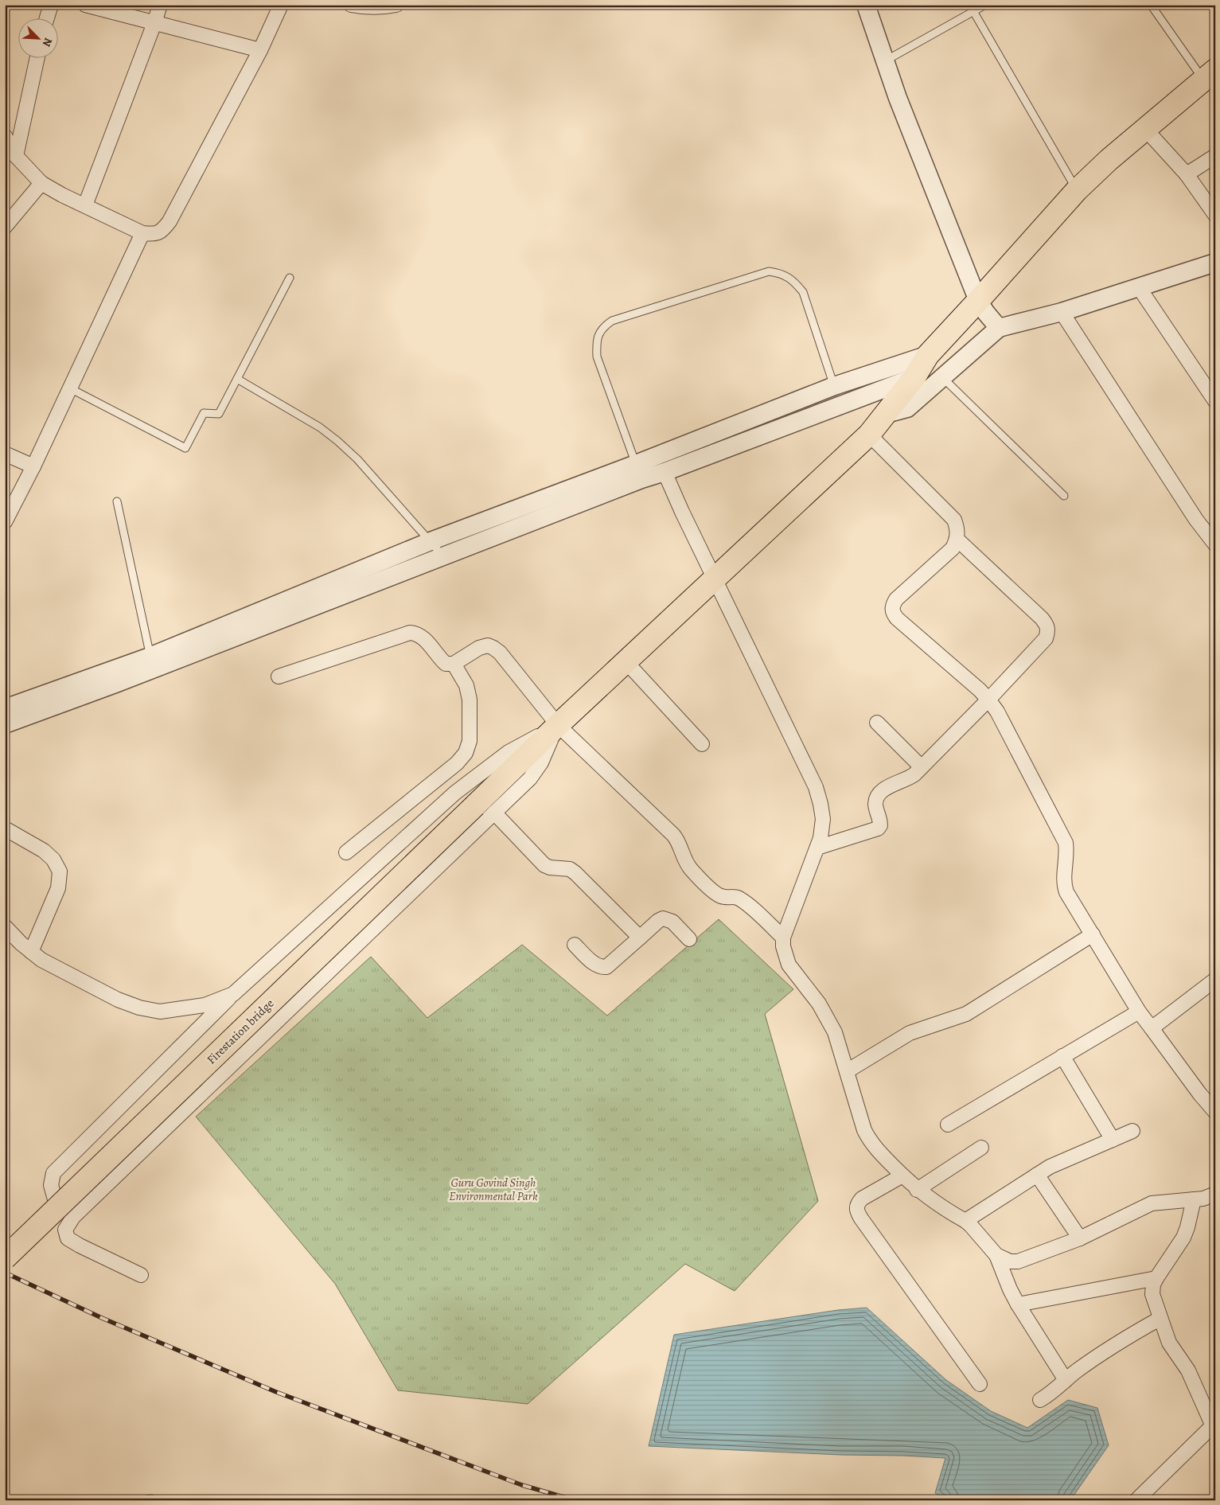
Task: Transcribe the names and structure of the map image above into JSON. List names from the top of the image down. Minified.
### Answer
{"streets":{"highway":["Firestation bridge"]},"parks":["Guru Govind Singh Environmental Park"],"north":"bottom right"}
